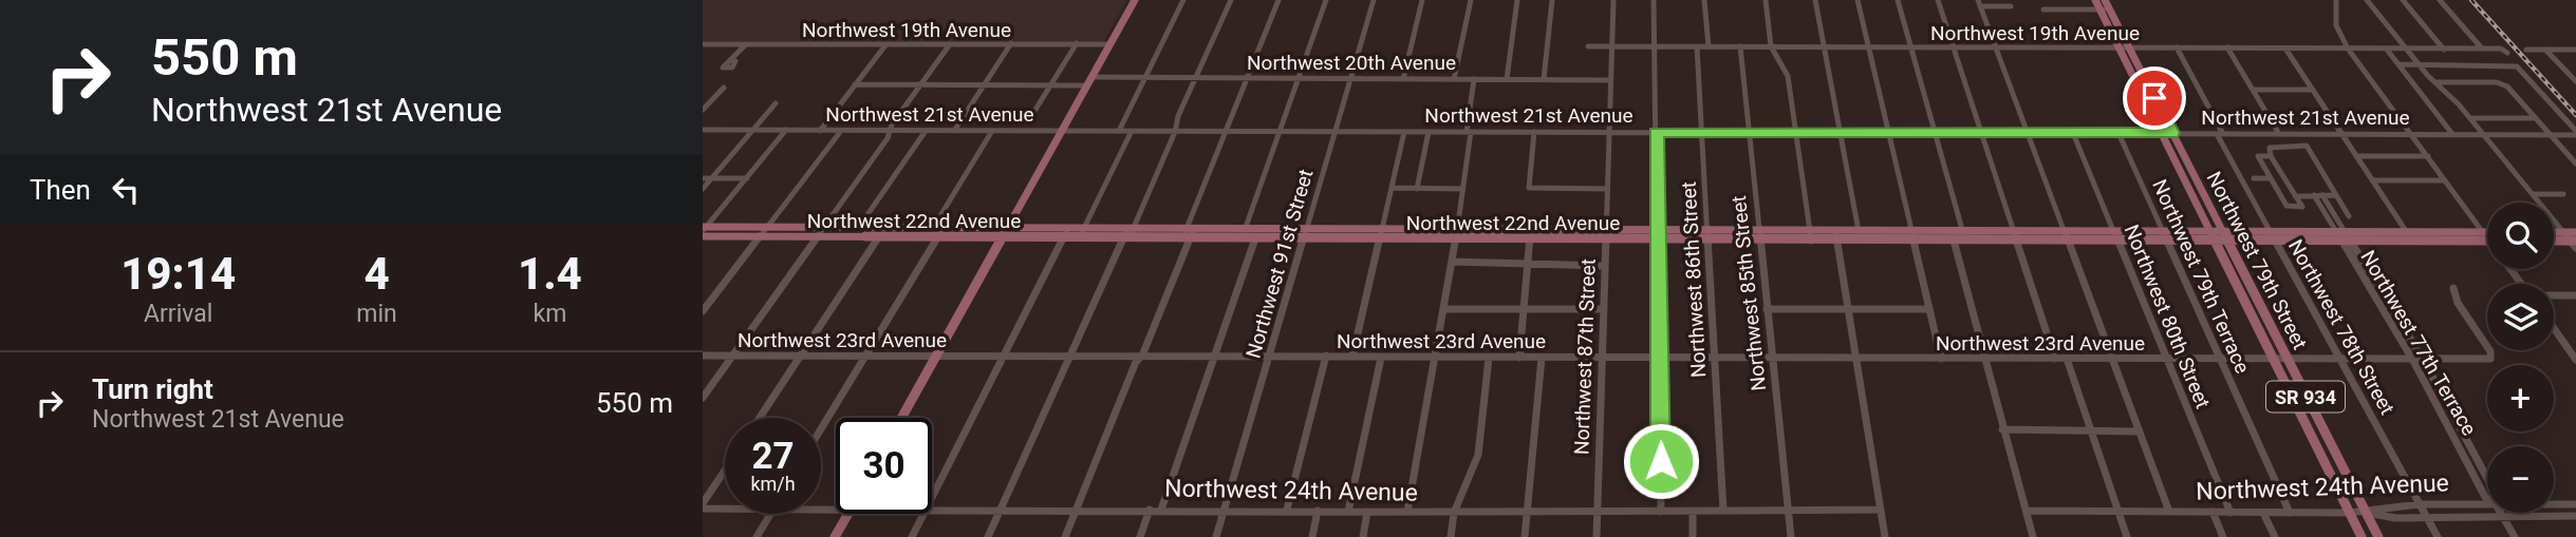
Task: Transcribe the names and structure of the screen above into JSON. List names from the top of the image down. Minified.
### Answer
{"streets":{"main road":["Northwest 22nd Avenue","Northwest 79th Street","SR 934"],"street":["Northwest 19th Avenue","Northwest 20th Avenue","Northwest 21st Avenue","Northwest 91st Street","Northwest 79th Terrace","Northwest 86th Street","Northwest 85th Street","Northwest 80th Street","Northwest 78th Street","Northwest 23rd Avenue","Northwest 77th Terrace","Northwest 87th Street","Northwest 24th Avenue"]},"crossings":[["Northwest 19th Avenue","Northwest 79th Street"],["Northwest 19th Avenue","Northwest 86th Street"],["Northwest 19th Avenue","Northwest 85th Street"],["Northwest 19th Avenue","Northwest 78th Street"],["Northwest 19th Avenue","Northwest 87th Street"],["Northwest 20th Avenue","Northwest 91st Street"],["Northwest 20th Avenue","Northwest 87th Street"],["Northwest 21st Avenue","Northwest 79th Street"],["Northwest 21st Avenue","Northwest 91st Street"],["Northwest 21st Avenue","Northwest 79th Terrace"],["Northwest 21st Avenue","Northwest 86th Street"],["Northwest 21st Avenue","Northwest 85th Street"],["Northwest 21st Avenue","Northwest 80th Street"],["Northwest 21st Avenue","Northwest 78th Street"],["Northwest 21st Avenue","Northwest 87th Street"],["Northwest 22nd Avenue","Northwest 79th Street"],["Northwest 22nd Avenue","Northwest 91st Street"],["Northwest 22nd Avenue","Northwest 79th Terrace"],["Northwest 22nd Avenue","Northwest 86th Street"],["Northwest 22nd Avenue","Northwest 85th Street"],["Northwest 22nd Avenue","Northwest 80th Street"],["Northwest 22nd Avenue","Northwest 78th Street"],["Northwest 22nd Avenue","Northwest 77th Terrace"],["Northwest 22nd Avenue","Northwest 87th Street"],["Northwest 79th Street","Northwest 23rd Avenue"],["Northwest 79th Street","Northwest 24th Avenue"],["Northwest 91st Street","Northwest 23rd Avenue"],["Northwest 91st Street","Northwest 24th Avenue"],["Northwest 79th Terrace","Northwest 23rd Avenue"],["Northwest 79th Terrace","Northwest 24th Avenue"],["Northwest 86th Street","Northwest 23rd Avenue"],["Northwest 86th Street","Northwest 24th Avenue"],["Northwest 85th Street","Northwest 23rd Avenue"],["Northwest 85th Street","Northwest 24th Avenue"],["Northwest 80th Street","Northwest 23rd Avenue"],["Northwest 80th Street","Northwest 24th Avenue"],["Northwest 78th Street","Northwest 23rd Avenue"],["Northwest 78th Street","Northwest 24th Avenue"],["Northwest 23rd Avenue","Northwest 77th Terrace"],["Northwest 23rd Avenue","Northwest 87th Street"],["Northwest 87th Street","Northwest 24th Avenue"]],"page":{"turn":["550 m","Northwest 21st Avenue"],"then":"Then","map_buttons":["+","−"],"eta":["19:14","Arrival","4","min","1.4","km"],"list":[{"name":"Turn right","note":"Northwest 21st Avenue","value":"550 m"}],"speed":"27 km/h","limit":"30"}}
